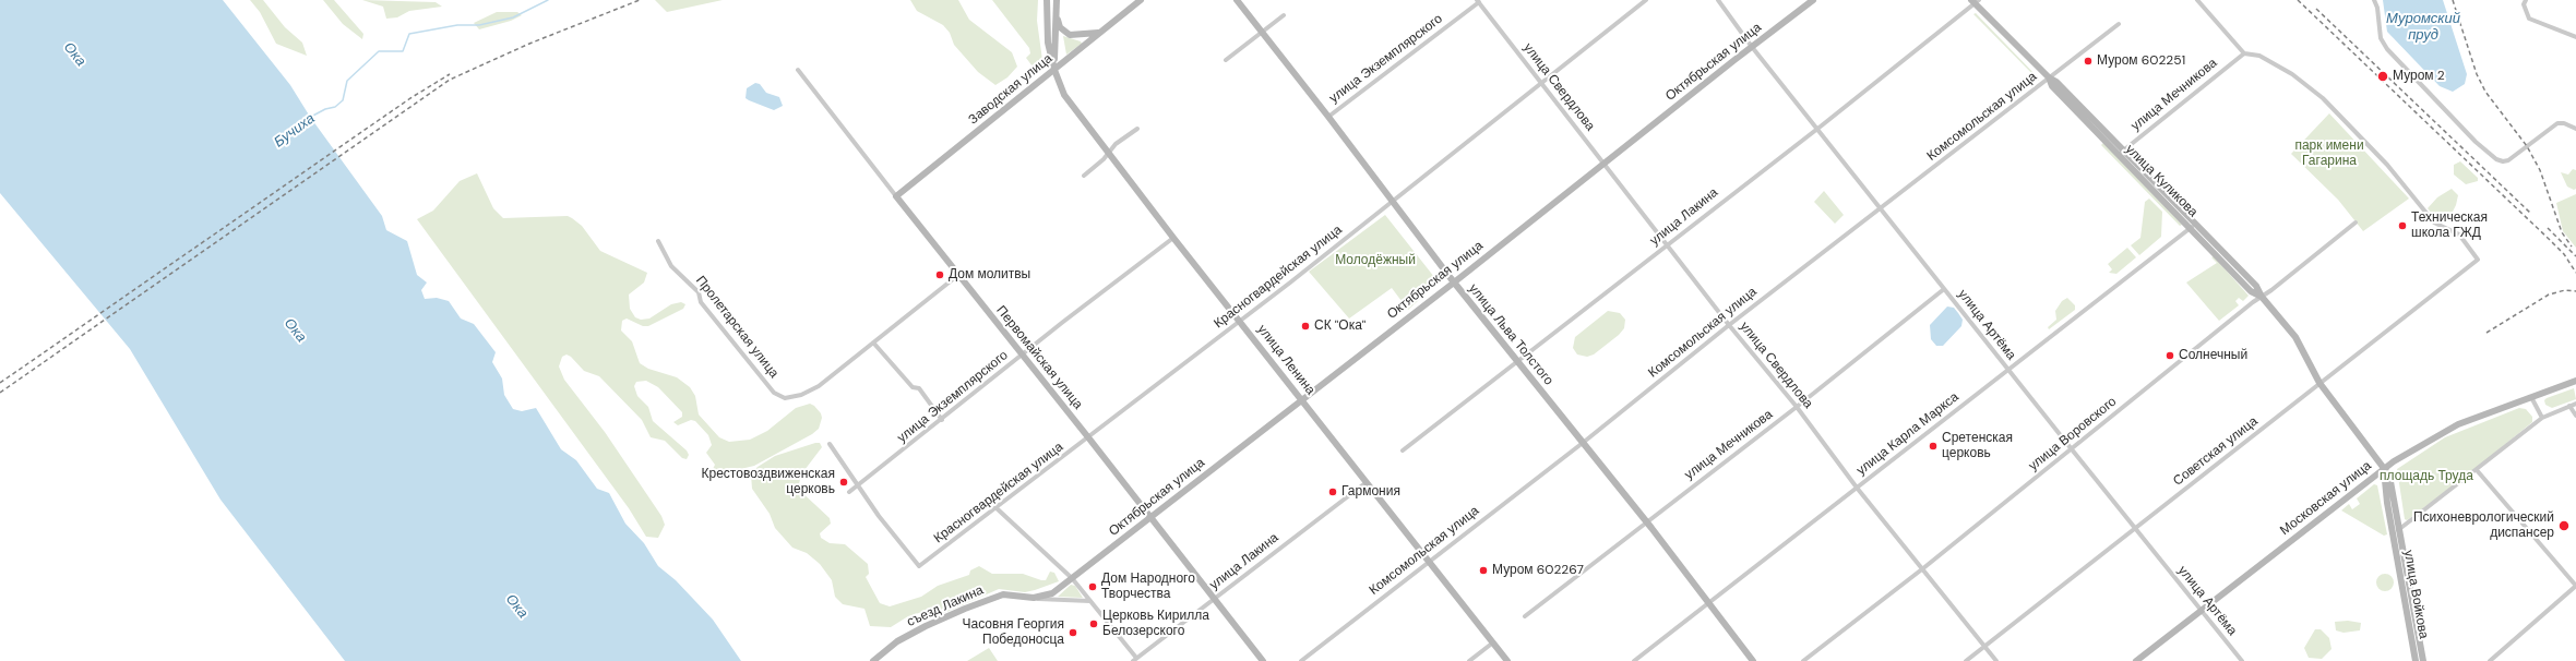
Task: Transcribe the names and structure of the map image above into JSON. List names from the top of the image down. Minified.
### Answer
{"streets":{"street":["улица Экземплярского","Октябрьская улица","улица Свердлова","Заводская улица","улица Мечникова","Комсомольская улица","улица Куликова","улица Лакина","Красногвардейская улица","улица Артёма","Пролетарская улица","улица Льва Толстого","Первомайская улица","улица Ленина","улица Карла Маркса","улица Воровского","Советская улица","Московская улица","улица Войкова","съезд Лакина"]},"crossings":[["улица Экземплярского","улица Свердлова"],["улица Экземплярского","Красногвардейская улица"],["улица Экземплярского","улица Льва Толстого"],["улица Экземплярского","Первомайская улица"],["улица Экземплярского","улица Ленина"],["Октябрьская улица","улица Свердлова"],["Октябрьская улица","улица Лакина"],["Октябрьская улица","улица Артёма"],["Октябрьская улица","улица Льва Толстого"],["Октябрьская улица","Первомайская улица"],["Октябрьская улица","улица Ленина"],["Октябрьская улица","съезд Лакина"],["улица Свердлова","улица Мечникова"],["улица Свердлова","Комсомольская улица"],["улица Свердлова","улица Лакина"],["улица Свердлова","Красногвардейская улица"],["улица Свердлова","улица Карла Маркса"],["улица Свердлова","улица Воровского"],["улица Свердлова","Советская улица"],["Заводская улица","Первомайская улица"],["Заводская улица","улица Ленина"],["улица Мечникова","улица Куликова"],["улица Мечникова","улица Артёма"],["улица Мечникова","улица Льва Толстого"],["улица Мечникова","Советская улица"],["Комсомольская улица","улица Куликова"],["Комсомольская улица","улица Артёма"],["Комсомольская улица","улица Льва Толстого"],["Комсомольская улица","улица Ленина"],["улица Куликова","улица Лакина"],["улица Куликова","улица Карла Маркса"],["улица Куликова","улица Воровского"],["улица Куликова","Советская улица"],["улица Куликова","Московская улица"],["улица Куликова","улица Войкова"],["улица Лакина","Красногвардейская улица"],["улица Лакина","улица Артёма"],["улица Лакина","улица Льва Толстого"],["улица Лакина","Первомайская улица"],["улица Лакина","улица Ленина"],["улица Лакина","съезд Лакина"],["Красногвардейская улица","улица Льва Толстого"],["Красногвардейская улица","Первомайская улица"],["Красногвардейская улица","улица Ленина"],["улица Артёма","улица Карла Маркса"],["улица Артёма","улица Воровского"],["улица Артёма","Советская улица"],["улица Артёма","Московская улица"],["Пролетарская улица","Первомайская улица"],["улица Льва Толстого","улица Карла Маркса"],["Московская улица","улица Войкова"]],"water":["Муромский пруд","Ока","Бучиха"],"parks":["парк имени Гагарина","Молодёжный","площадь Труда"],"places":["Муром 602251","Муром 2","Техническая школа ГЖД","Дом молитвы","СК \"Ока\"","Солнечный","Сретенская церковь","Крестовоздвиженская церковь","Гармония","Психоневрологический диспансер","Муром 602267","Дом Народного Творчества","Церковь Кирилла Белозерского","Часовня Георгия Победоносца"]}
